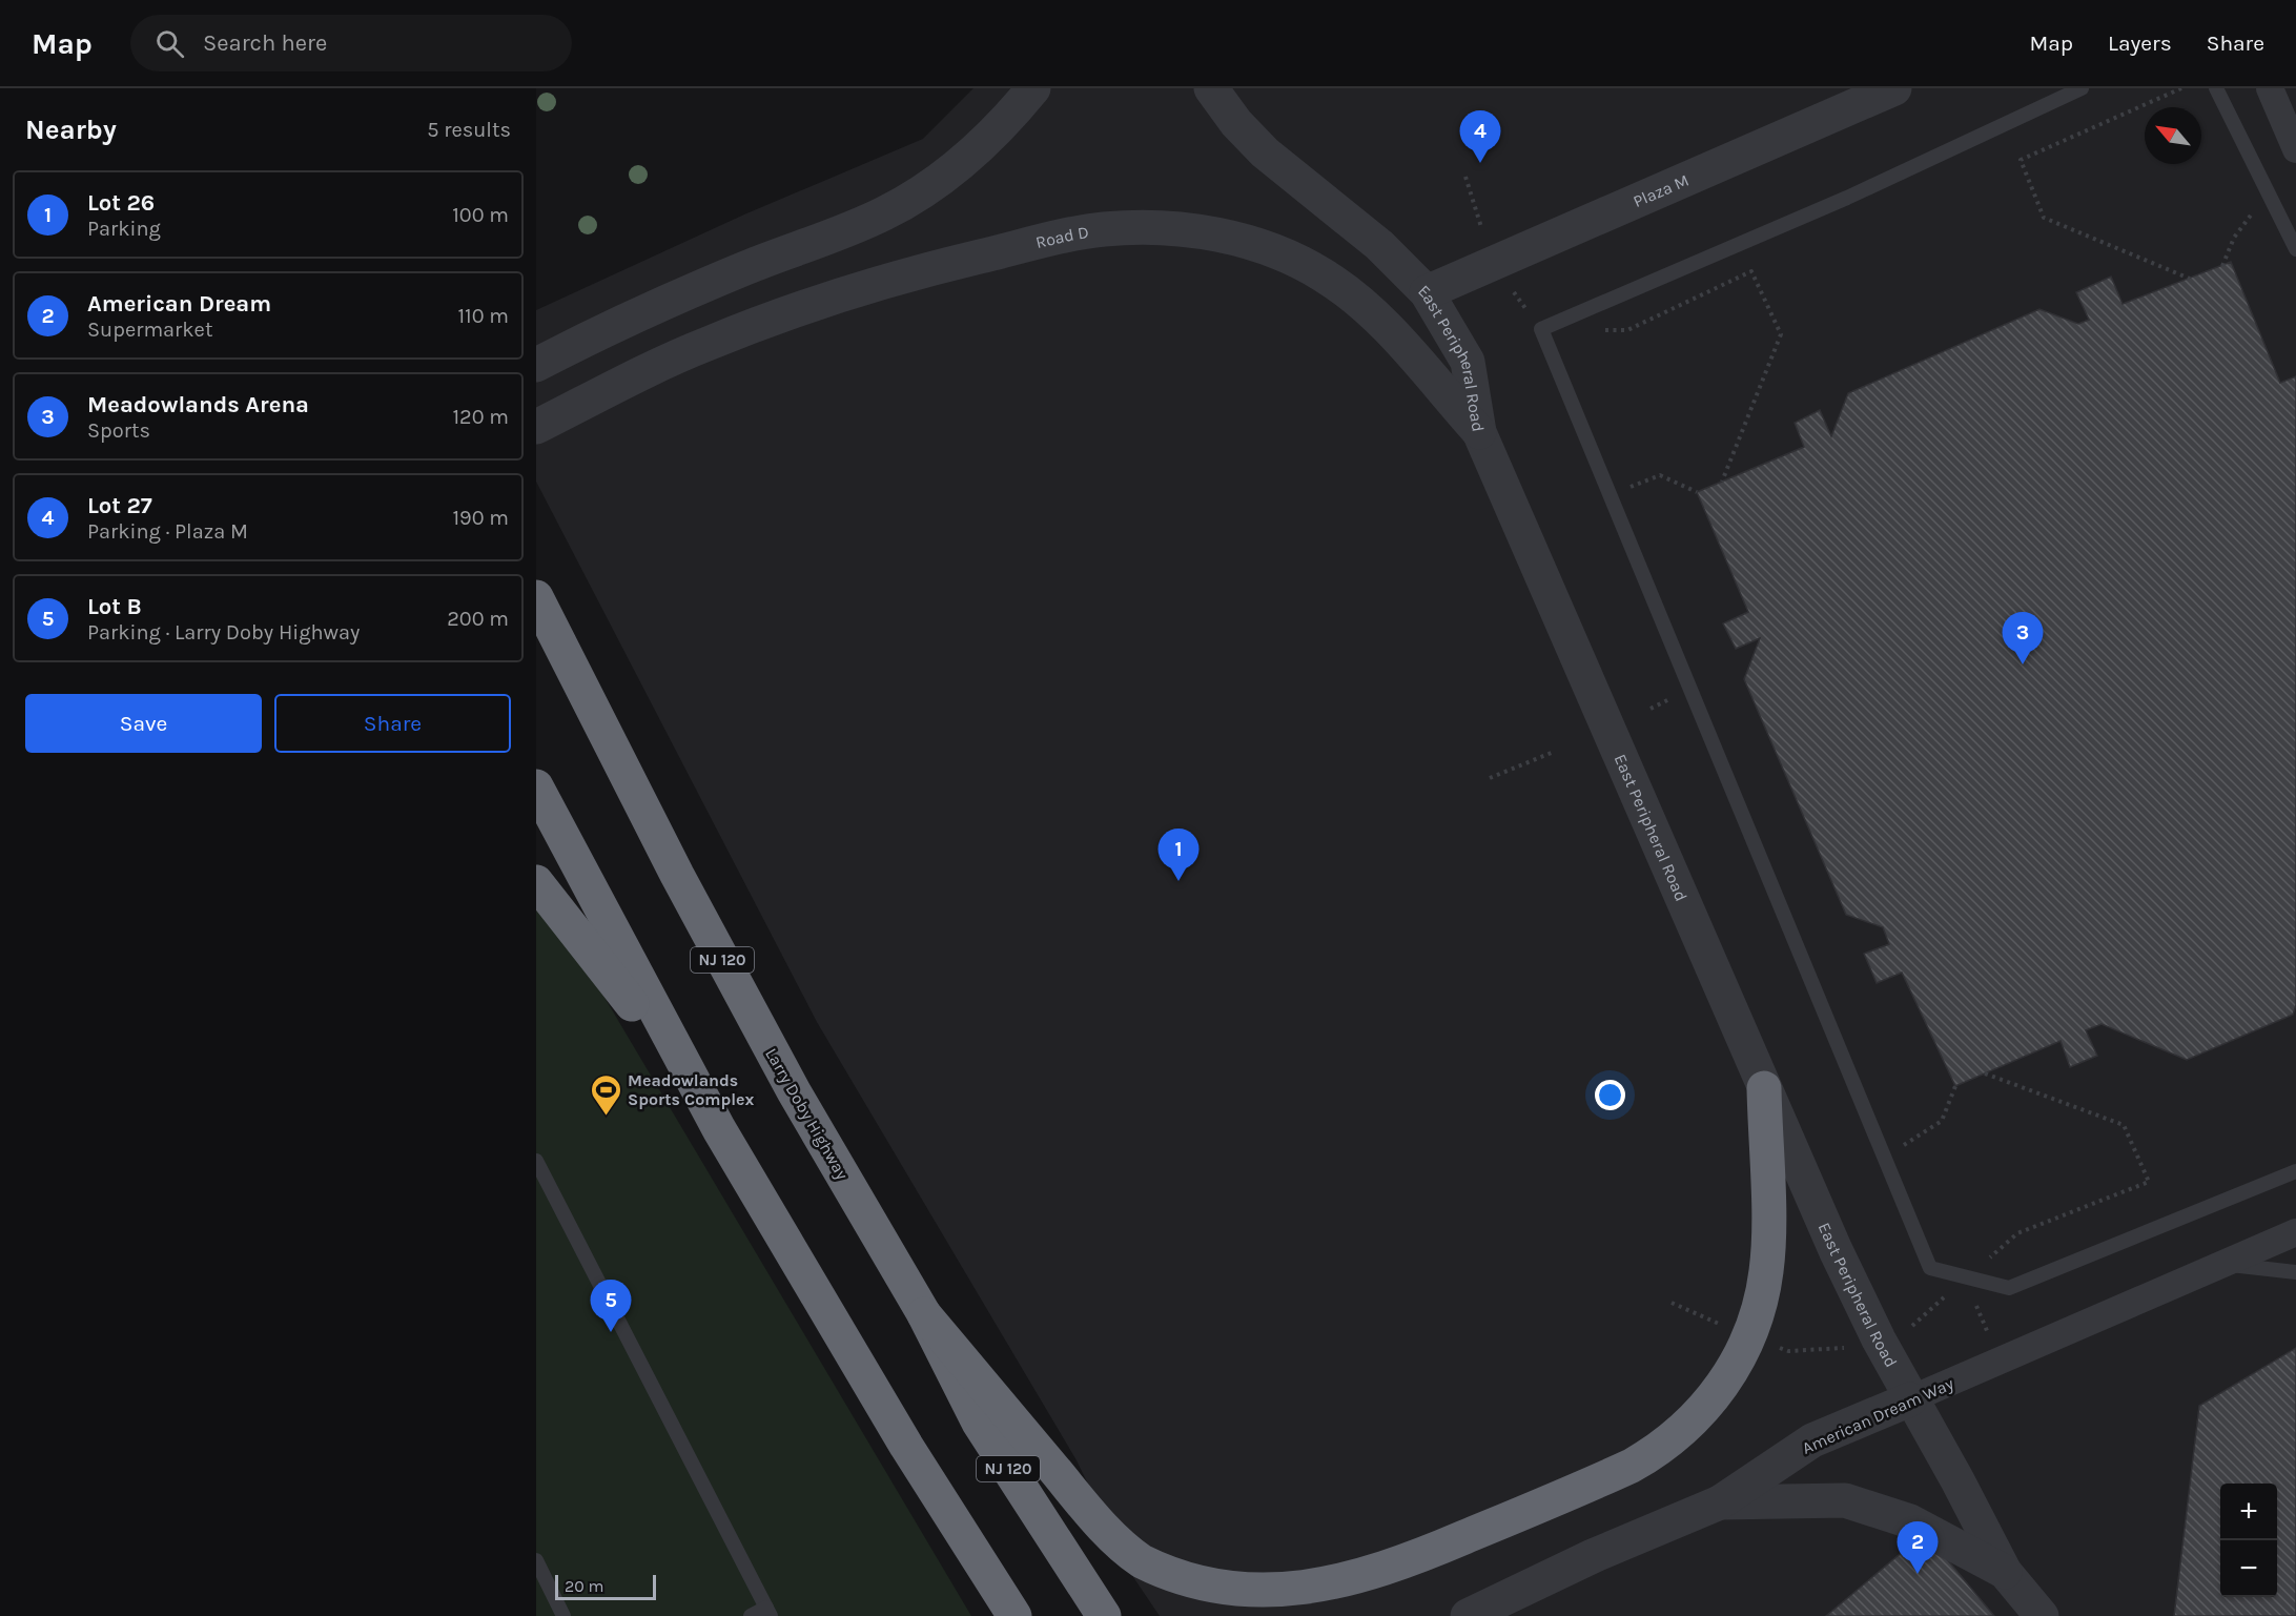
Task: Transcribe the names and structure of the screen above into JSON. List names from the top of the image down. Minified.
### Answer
{"streets":{"highway":["NJ 120","Larry Doby Highway"],"street":["Plaza M","Road D","East Peripheral Road","American Dream Way"]},"crossings":[["Plaza M","East Peripheral Road"],["Road D","East Peripheral Road"],["East Peripheral Road","American Dream Way"]],"places":{"sports":["Meadowlands Sports Complex"]},"scale_bar":"20 m","north":"top left","page":{"header":"Map","search":"Search here","nav":["Map","Layers","Share"],"heading":["Nearby","5 results"],"pins":["4","3","1","5","2"],"list":[{"mark":"1","name":"Lot 26","note":"Parking","value":"100 m"},{"mark":"2","name":"American Dream","note":"Supermarket","value":"110 m"},{"mark":"3","name":"Meadowlands Arena","note":"Sports","value":"120 m"},{"mark":"4","name":"Lot 27","note":"Parking · Plaza M","value":"190 m"},{"mark":"5","name":"Lot B","note":"Parking · Larry Doby Highway","value":"200 m"}],"buttons":["Save","Share"],"map_buttons":["+","−"],"scale":"20 m"}}
